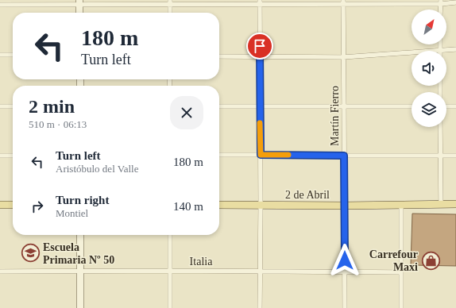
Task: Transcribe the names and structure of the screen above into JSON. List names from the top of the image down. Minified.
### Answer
{"streets":{"main road":["2 de Abril"],"street":["Martín Fierro","Italia"]},"crossings":[["Martín Fierro","2 de Abril"],["Martín Fierro","Italia"]],"places":{"school or university":["Escuela Primaria Nº 50"],"shop":["Carrefour Maxi"]},"north":"top right","page":{"turn":["180 m","Turn left"],"heading":["2 min","510 m · 06:13"],"list":[{"name":"Turn left","note":"Aristóbulo del Valle","value":"180 m"},{"name":"Turn right","note":"Montiel","value":"140 m"}]}}
